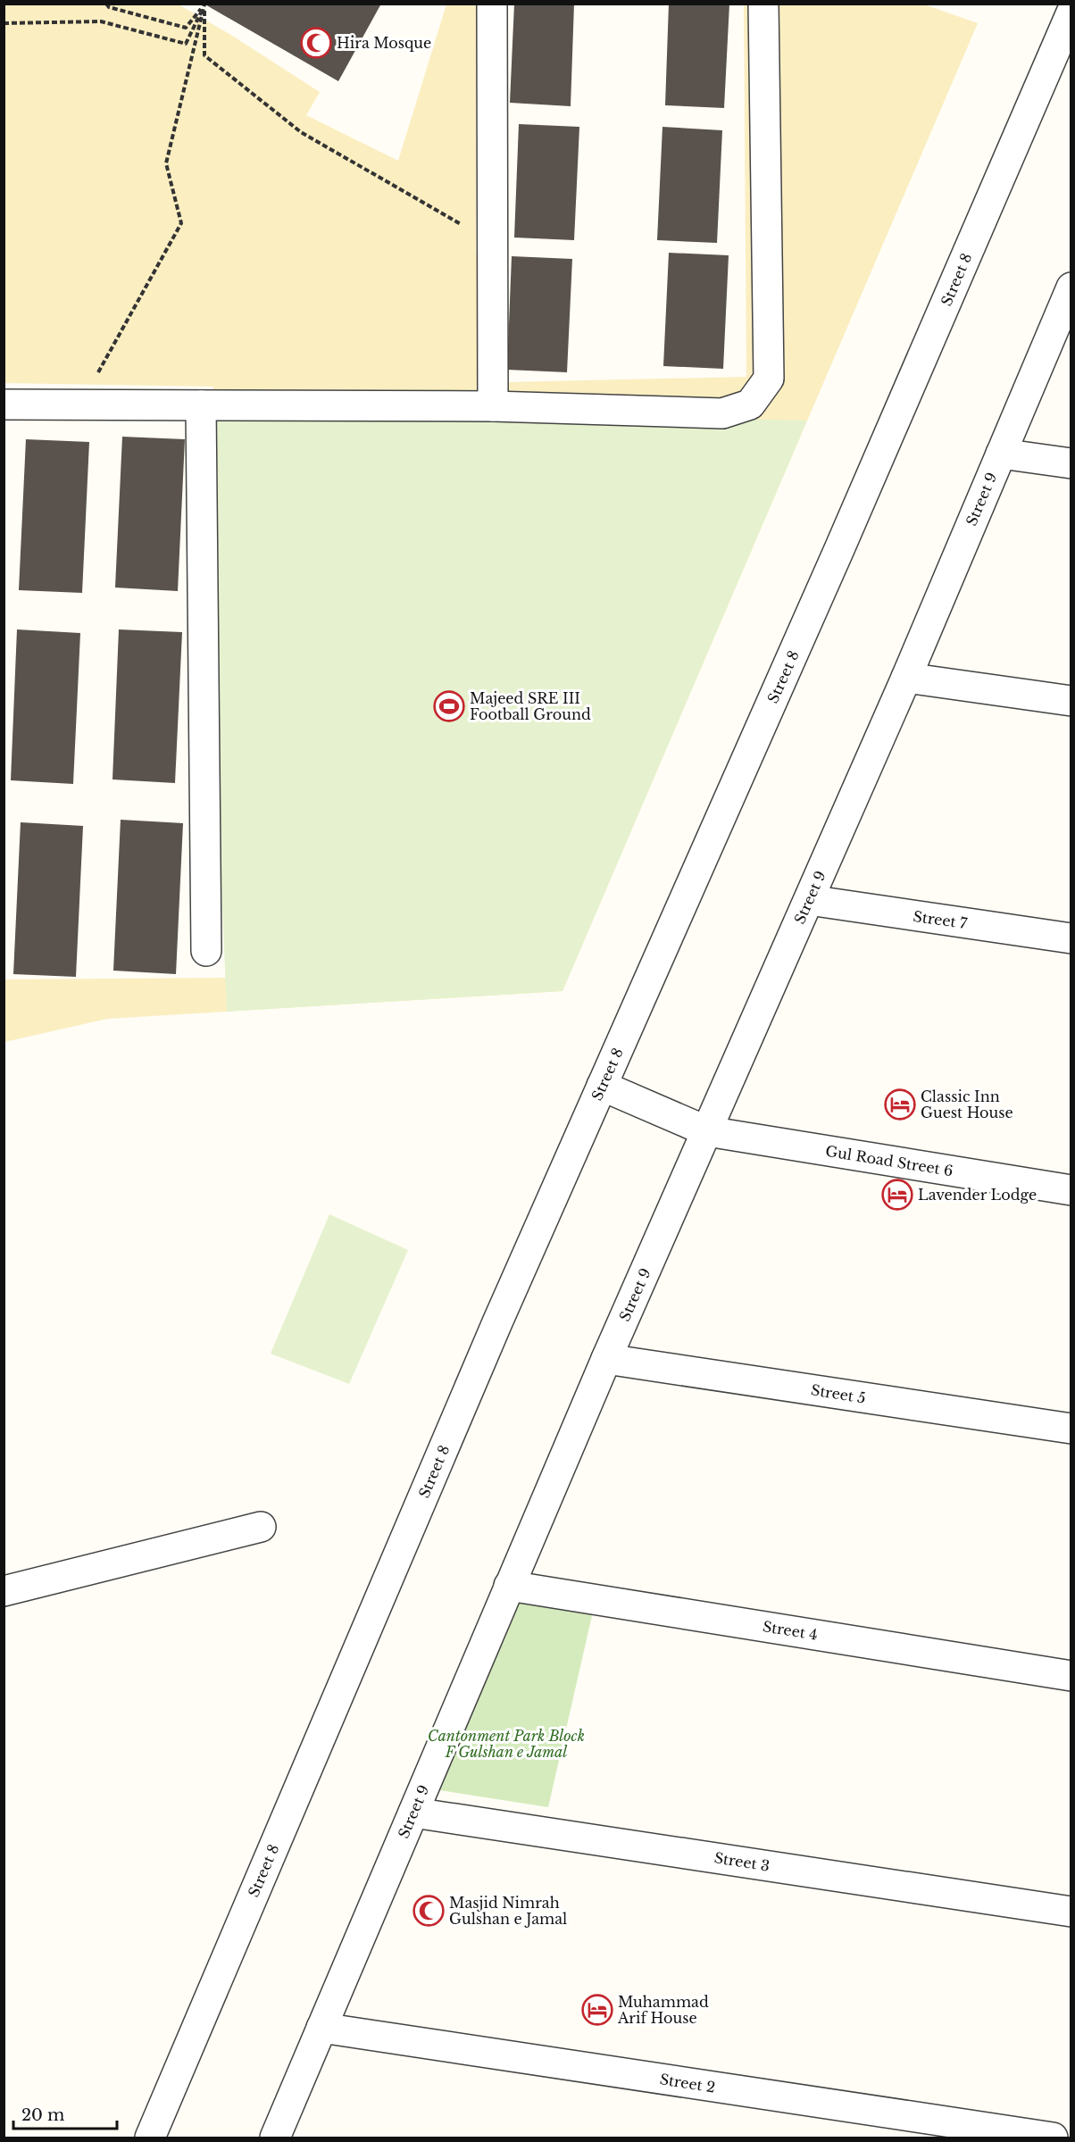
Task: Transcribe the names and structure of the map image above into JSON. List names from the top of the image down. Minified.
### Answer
{"streets":{"street":["Street 8","Street 9","Street 7","Gul Road Street 6","Street 5","Street 4","Street 3","Street 2"]},"crossings":[["Street 8","Gul Road Street 6"],["Street 9","Street 7"],["Street 9","Gul Road Street 6"],["Street 9","Street 5"],["Street 9","Street 4"],["Street 9","Street 3"],["Street 9","Street 2"]],"parks":["Cantonment Park Block F Gulshan e Jamal"],"places":{"mosque":["Hira Mosque","Masjid Nimrah Gulshan e Jamal"],"sports":["Majeed SRE III Football Ground"],"hotel":["Classic Inn Guest House","Lavender Lodge","Muhammad Arif House"]},"scale_bar":"20 m"}
